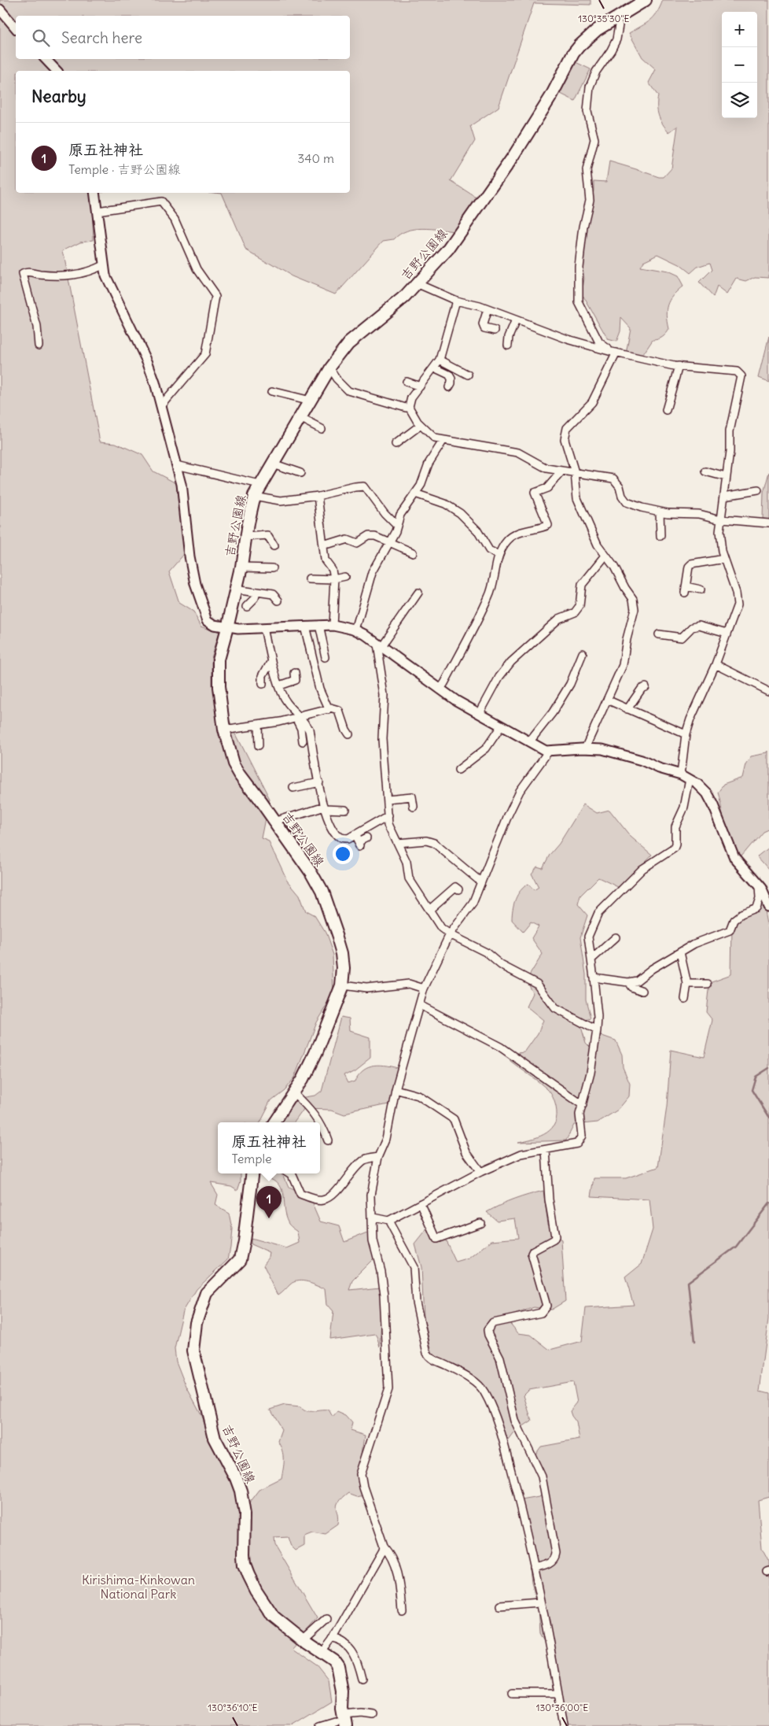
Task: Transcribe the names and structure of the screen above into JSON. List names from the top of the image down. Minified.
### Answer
{"streets":{"main road":["吉野公園線"]},"parks":["Kirishima-Kinkowan National Park"],"page":{"map_buttons":["+","−"],"search":"Search here","heading":"Nearby","list":[{"mark":"1","name":"原五社神社","note":"Temple · 吉野公園線","value":"340 m"}],"popup":["原五社神社","Temple"],"pins":"1"},"coordinates":["130°35'30\"E","130°36'10\"E","130°36'00\"E"]}
